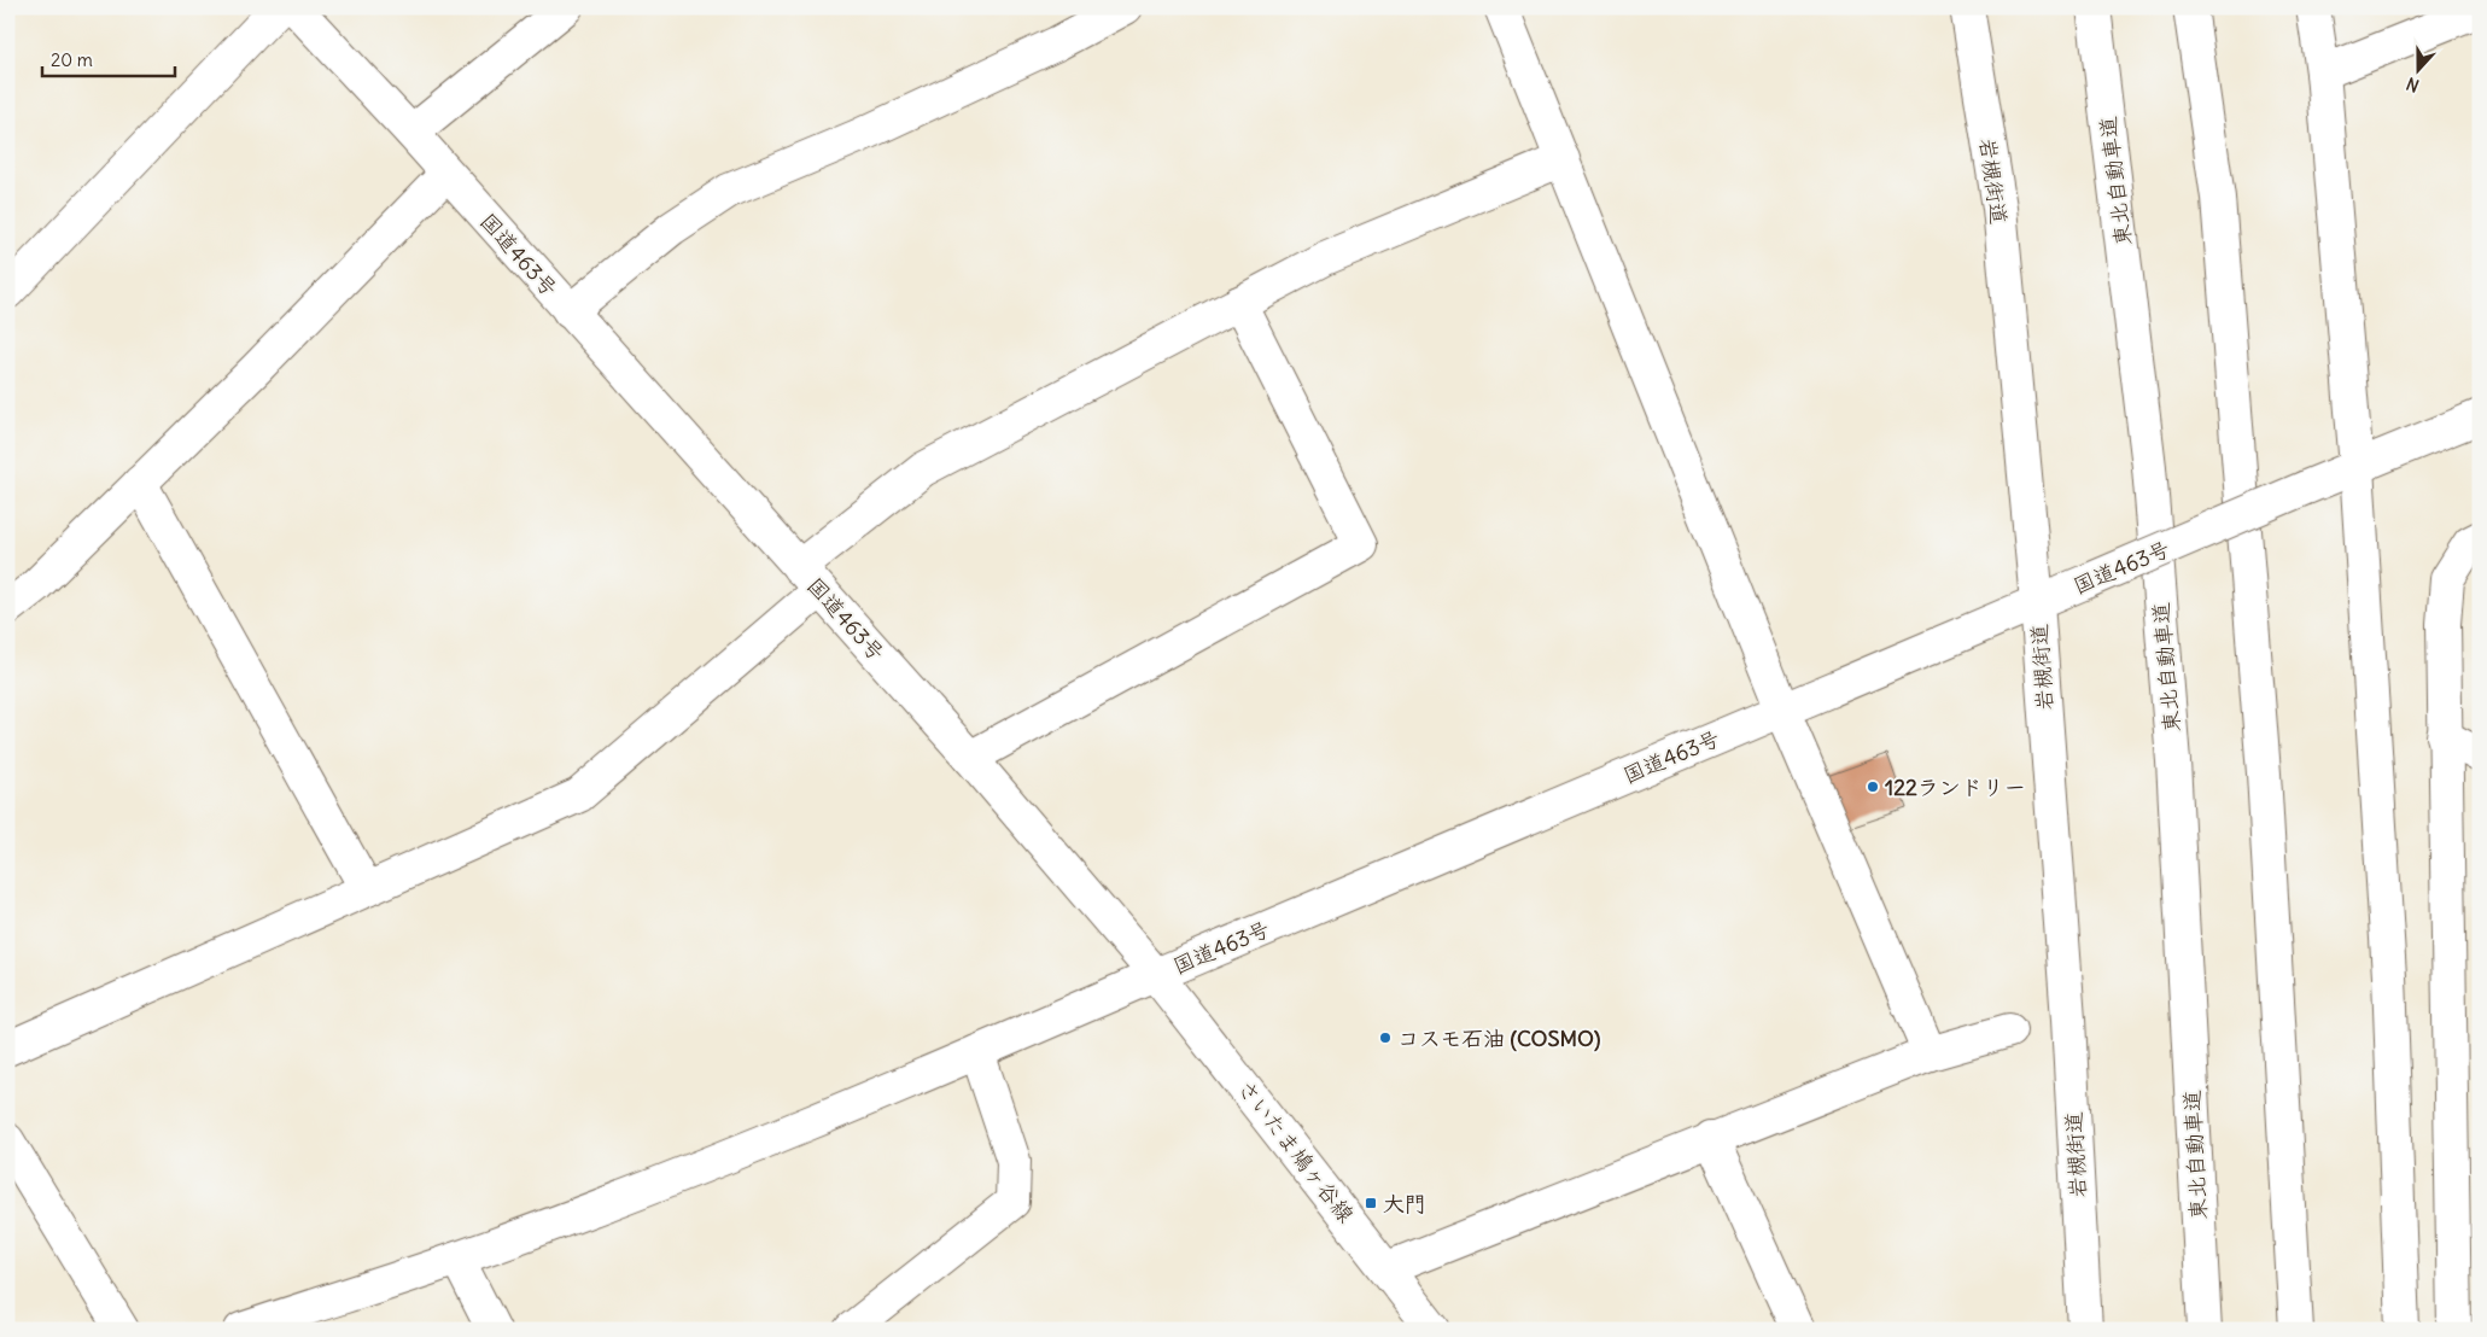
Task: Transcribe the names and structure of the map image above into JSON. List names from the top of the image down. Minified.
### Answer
{"streets":{"main road":["岩槻街道","東北自動車道","国道463号","さいたま鳩ヶ谷線"]},"crossings":[["岩槻街道","国道463号"],["国道463号","さいたま鳩ヶ谷線"]],"places":{"other":["122ランドリー","コスモ石油 (COSMO)"],"transit":["大門"]},"scale_bar":"20 m","north":"bottom"}
